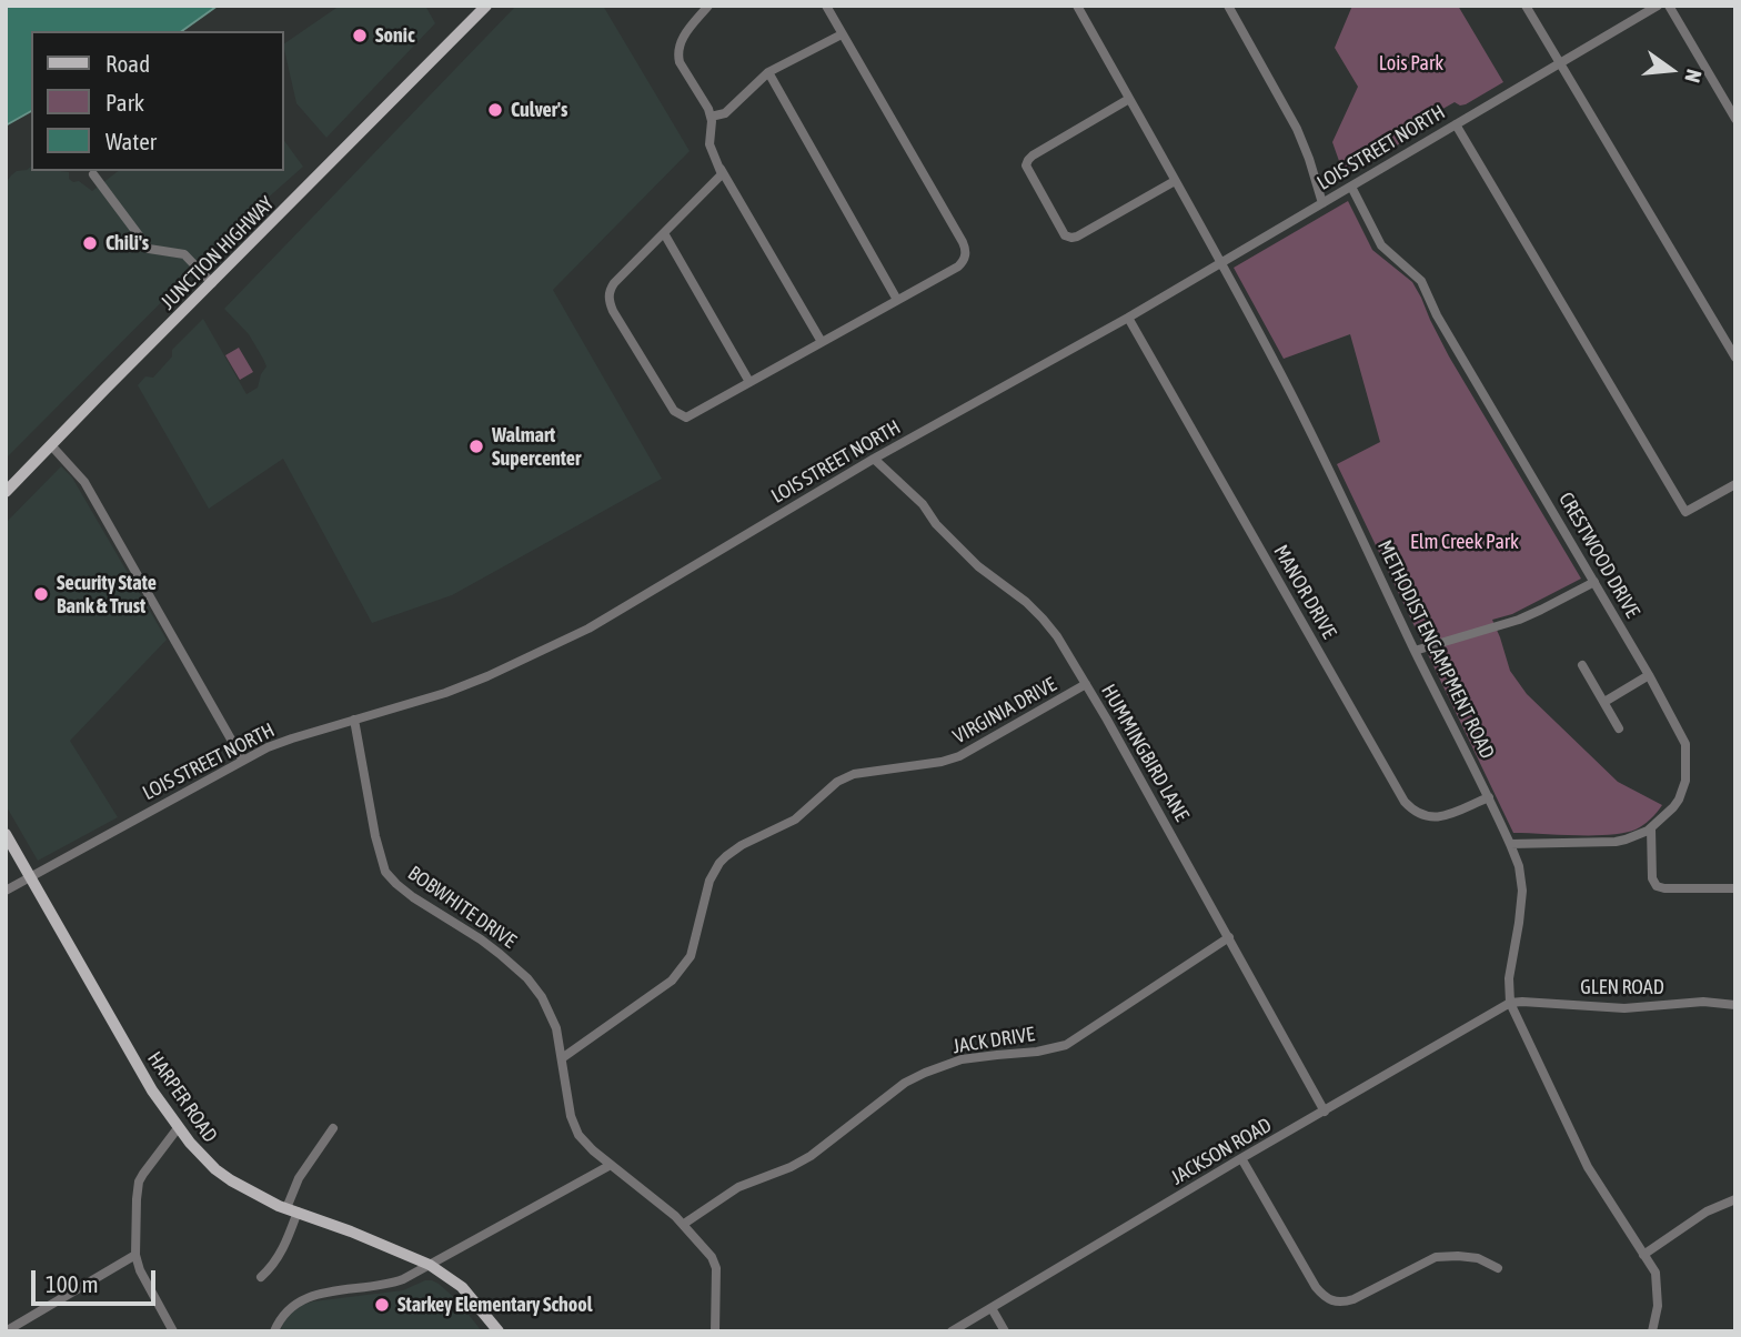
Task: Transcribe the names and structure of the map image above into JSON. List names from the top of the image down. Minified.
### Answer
{"streets":{"main road":["JUNCTION HIGHWAY","HARPER ROAD"],"street":["LOIS STREET NORTH","CRESTWOOD DRIVE","MANOR DRIVE","METHODIST ENCAMPMENT ROAD","VIRGINIA DRIVE","HUMMINGBIRD LANE","BOBWHITE DRIVE","GLEN ROAD","JACK DRIVE","JACKSON ROAD"]},"crossings":[["LOIS STREET NORTH","CRESTWOOD DRIVE"],["LOIS STREET NORTH","MANOR DRIVE"],["LOIS STREET NORTH","METHODIST ENCAMPMENT ROAD"],["LOIS STREET NORTH","HUMMINGBIRD LANE"],["LOIS STREET NORTH","BOBWHITE DRIVE"],["LOIS STREET NORTH","HARPER ROAD"],["CRESTWOOD DRIVE","METHODIST ENCAMPMENT ROAD"],["MANOR DRIVE","METHODIST ENCAMPMENT ROAD"],["METHODIST ENCAMPMENT ROAD","GLEN ROAD"],["METHODIST ENCAMPMENT ROAD","JACKSON ROAD"],["VIRGINIA DRIVE","HUMMINGBIRD LANE"],["VIRGINIA DRIVE","BOBWHITE DRIVE"],["HUMMINGBIRD LANE","JACK DRIVE"],["HUMMINGBIRD LANE","JACKSON ROAD"],["BOBWHITE DRIVE","JACK DRIVE"],["GLEN ROAD","JACKSON ROAD"]],"parks":["Lois Park","Elm Creek Park"],"places":["Sonic","Culver's","Chili's","Walmart Supercenter","Security State Bank & Trust","Starkey Elementary School"],"legend":["Road","Park","Water"],"scale_bar":"100 m","north":"right"}
